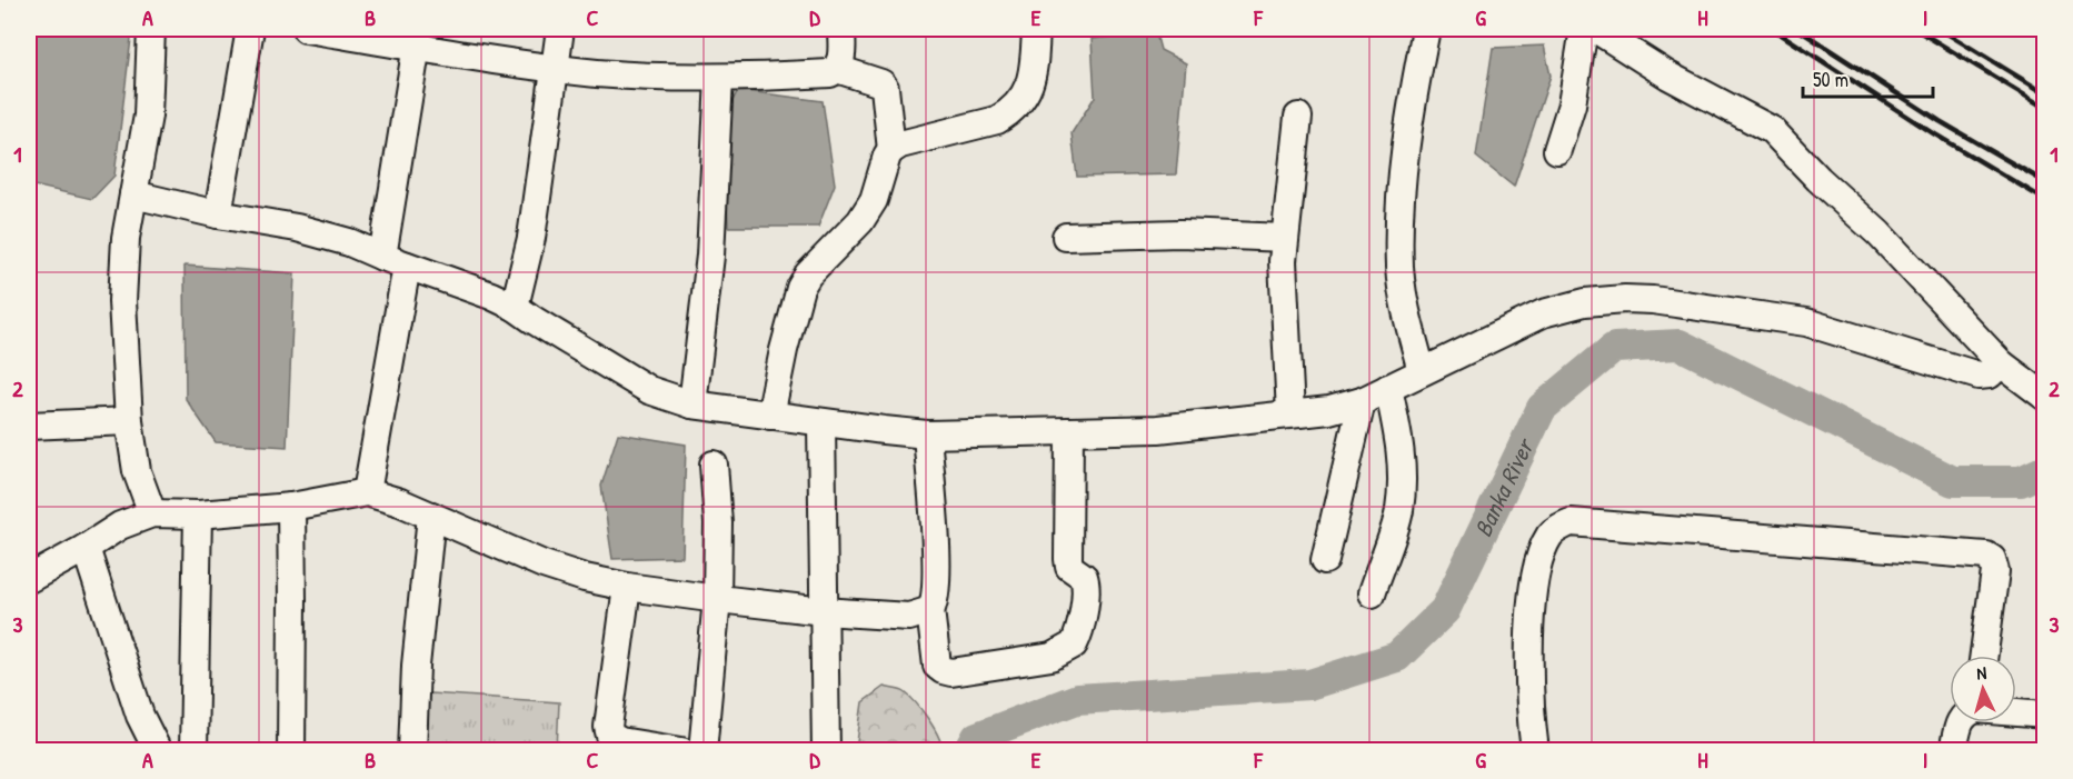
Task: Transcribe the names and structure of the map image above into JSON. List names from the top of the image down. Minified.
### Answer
{"water":["Banka River"],"scale_bar":"50 m","north":"top","grid":{"columns":["A","B","C","D","E","F","G","H","I"],"rows":["1","2","3"]}}
